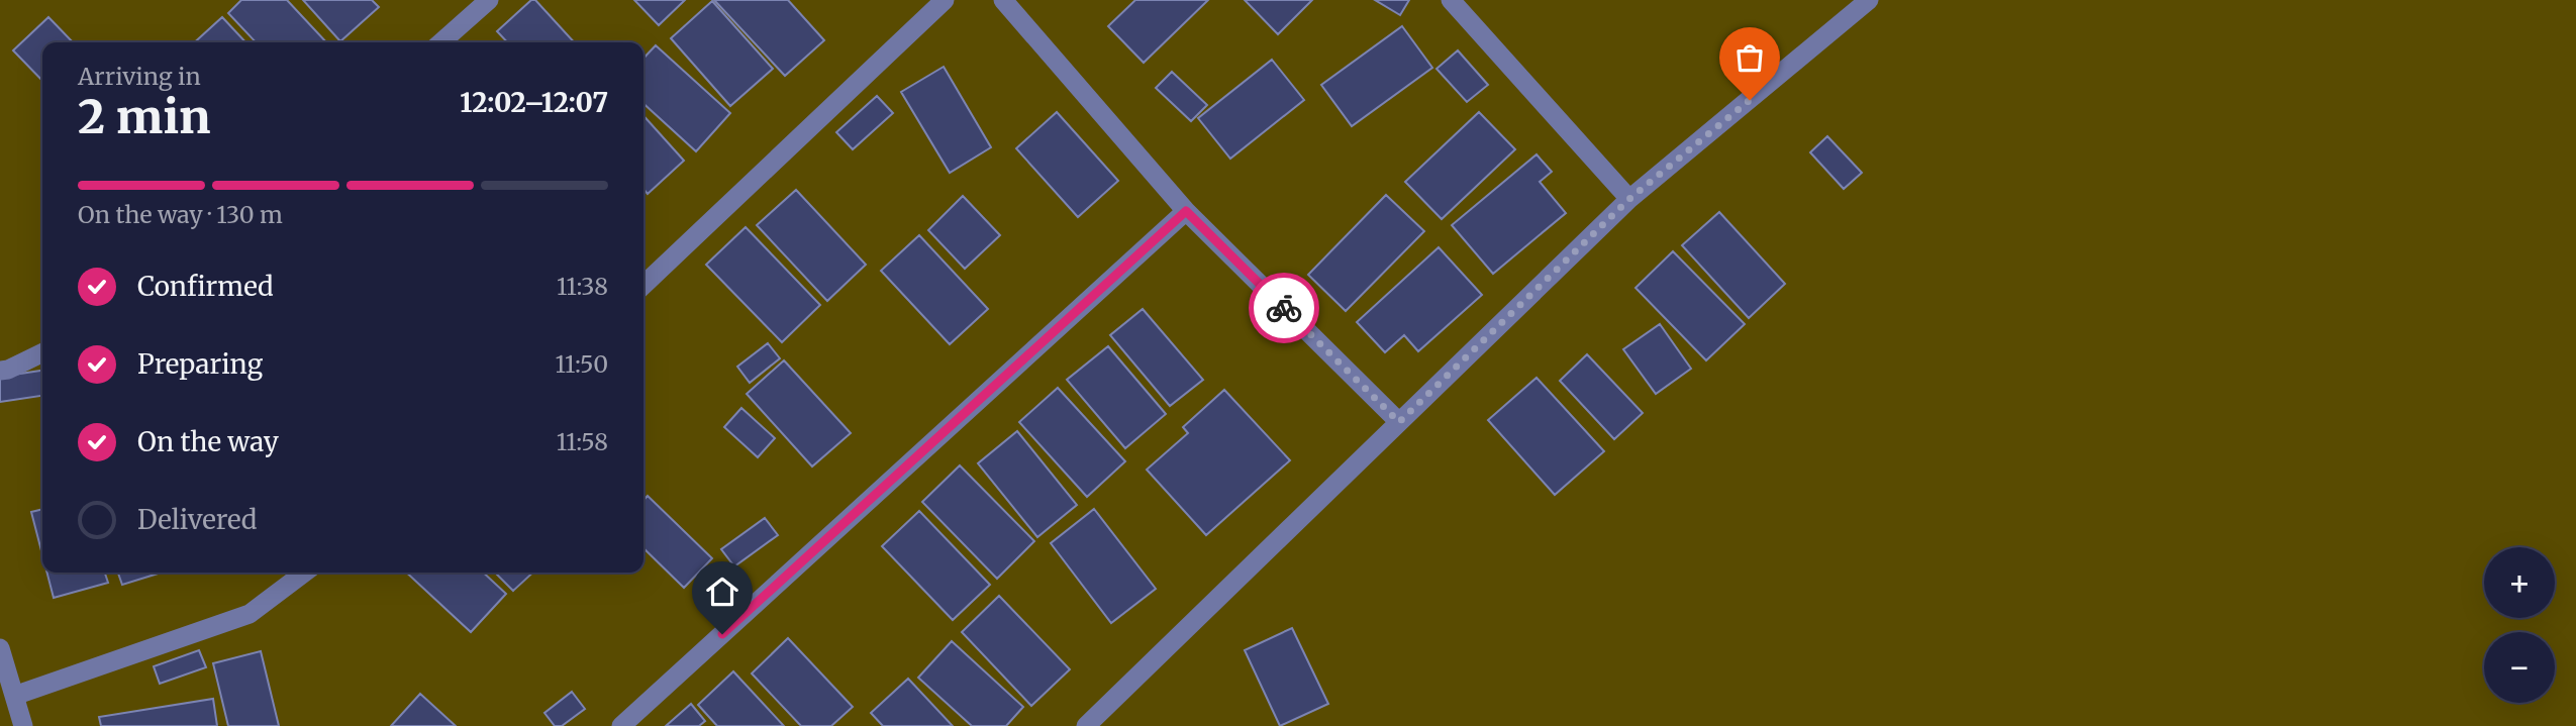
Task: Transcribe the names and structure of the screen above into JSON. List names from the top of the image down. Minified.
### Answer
{"page":{"heading":["2 min","Arriving in","12:02–12:07"],"bar":"On the way · 130 m","list":[["Confirmed","11:38"],["Preparing","11:50"],["On the way","11:58"],"Delivered"],"map_buttons":["+","−"]}}
